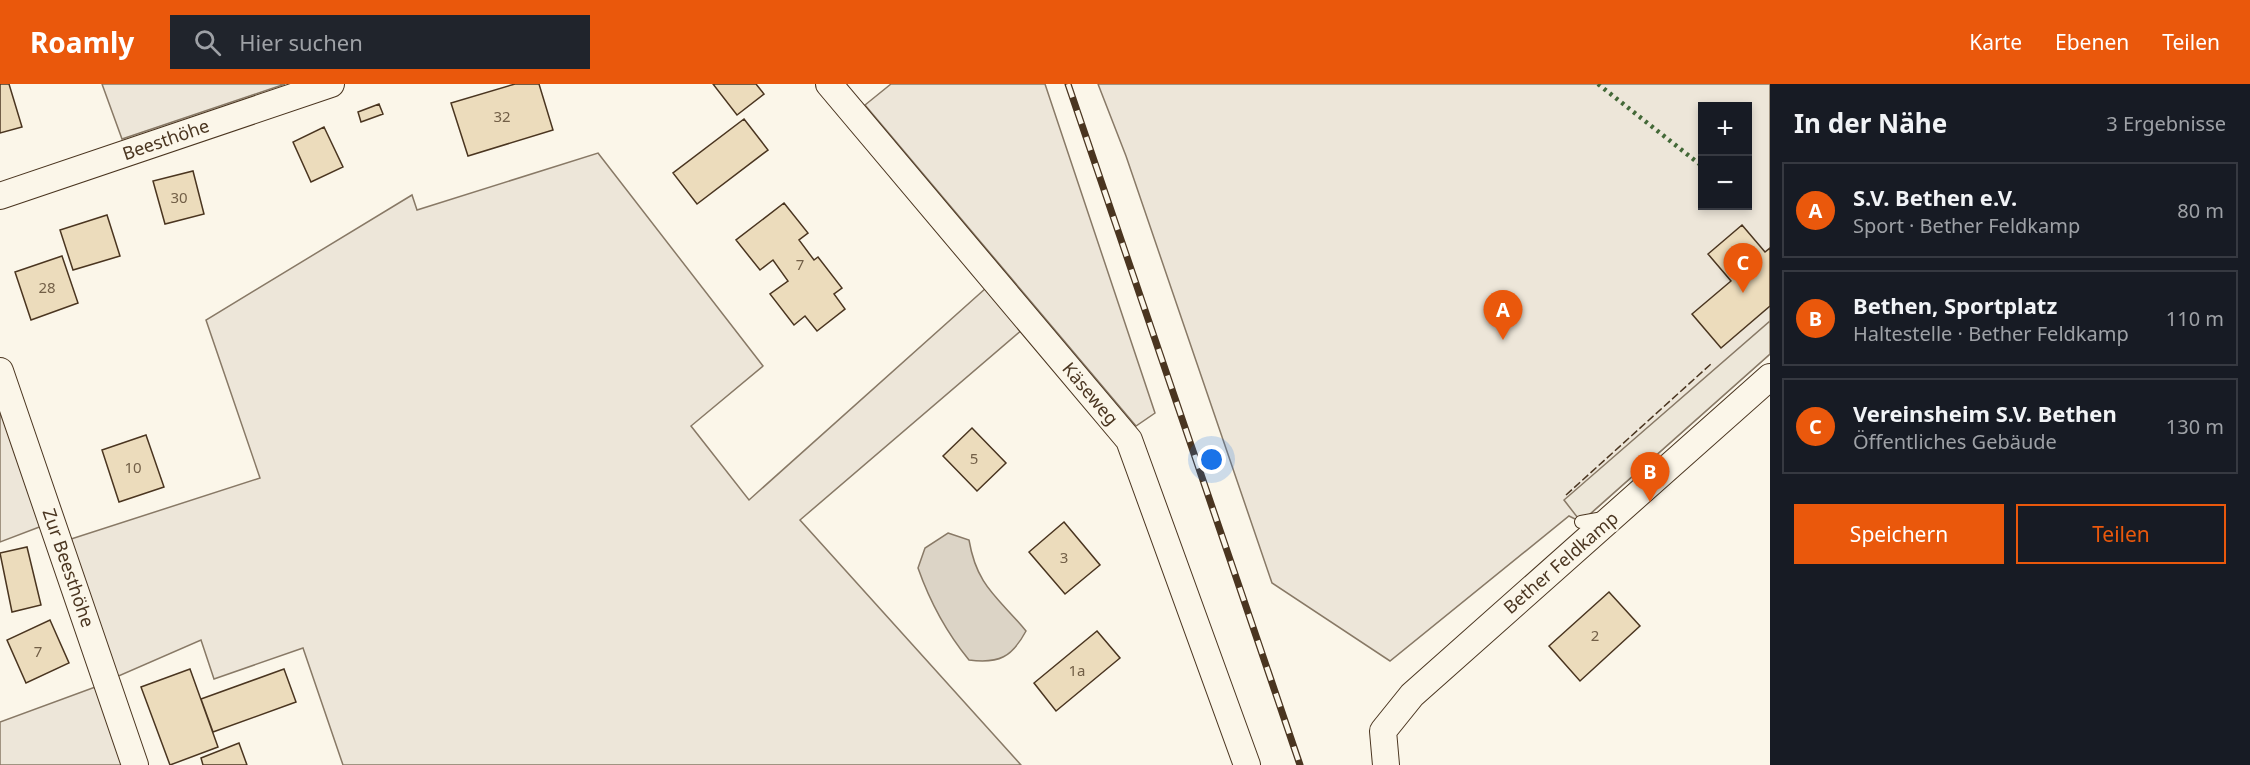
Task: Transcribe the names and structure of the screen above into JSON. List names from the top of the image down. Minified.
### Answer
{"streets":{"street":["Beesthöhe","Käseweg","Bether Feldkamp","Zur Beesthöhe"]},"house_numbers":["32","30","7","28","5","10","3","2","7","1a"],"page":{"header":"Roamly","search":"Hier suchen","nav":["Karte","Ebenen","Teilen"],"heading":["In der Nähe","3 Ergebnisse"],"map_buttons":["+","−"],"list":[{"mark":"A","name":"S.V. Bethen e.V.","note":"Sport · Bether Feldkamp","value":"80 m"},{"mark":"B","name":"Bethen, Sportplatz","note":"Haltestelle · Bether Feldkamp","value":"110 m"},{"mark":"C","name":"Vereinsheim S.V. Bethen","note":"Öffentliches Gebäude","value":"130 m"}],"pins":["C","A","B"],"buttons":["Speichern","Teilen"]}}
